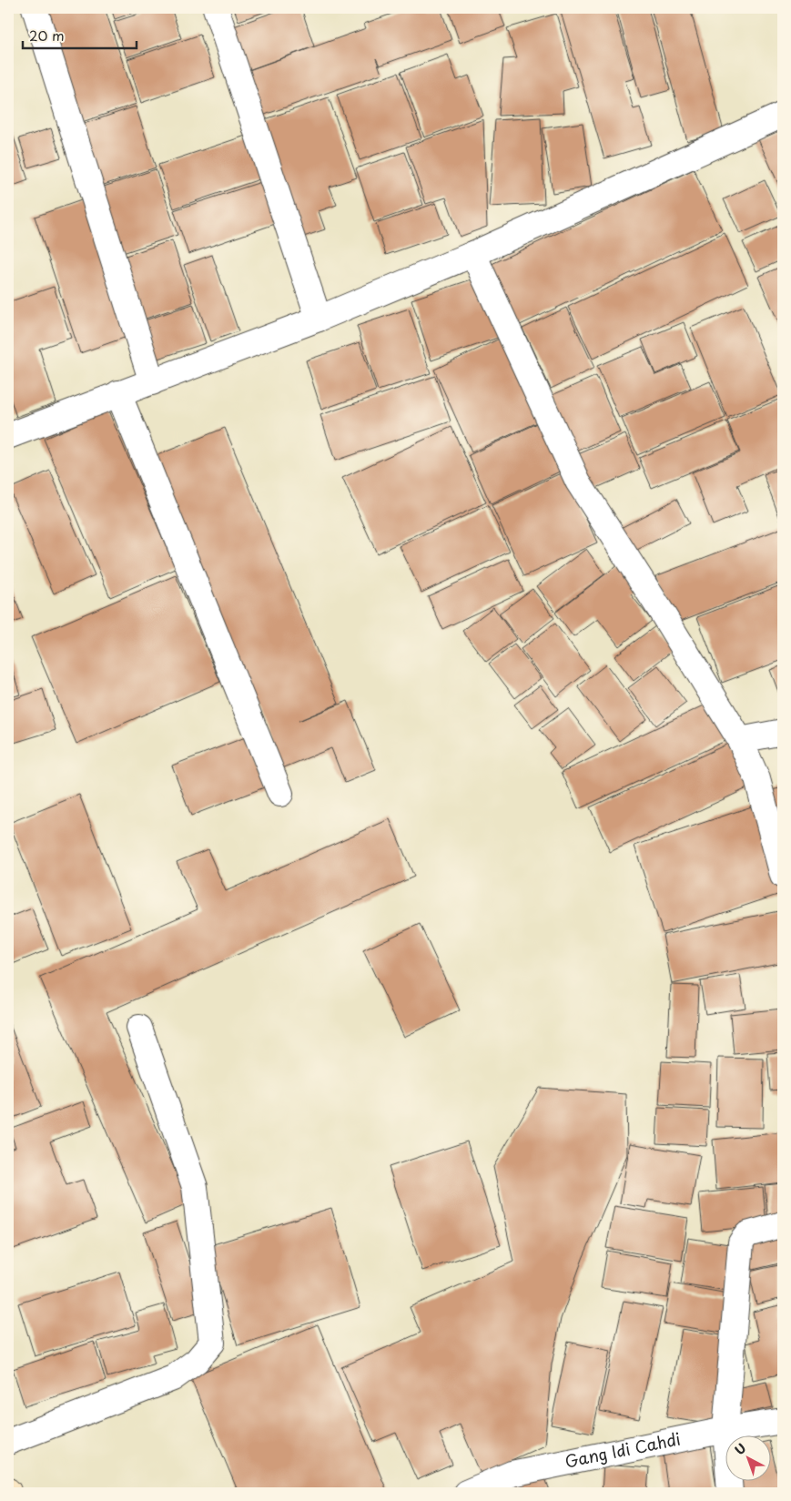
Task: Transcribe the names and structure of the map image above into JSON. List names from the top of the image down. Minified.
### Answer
{"streets":{"street":["Gang Idi Cahdi"]},"scale_bar":"20 m","north":"top left"}
